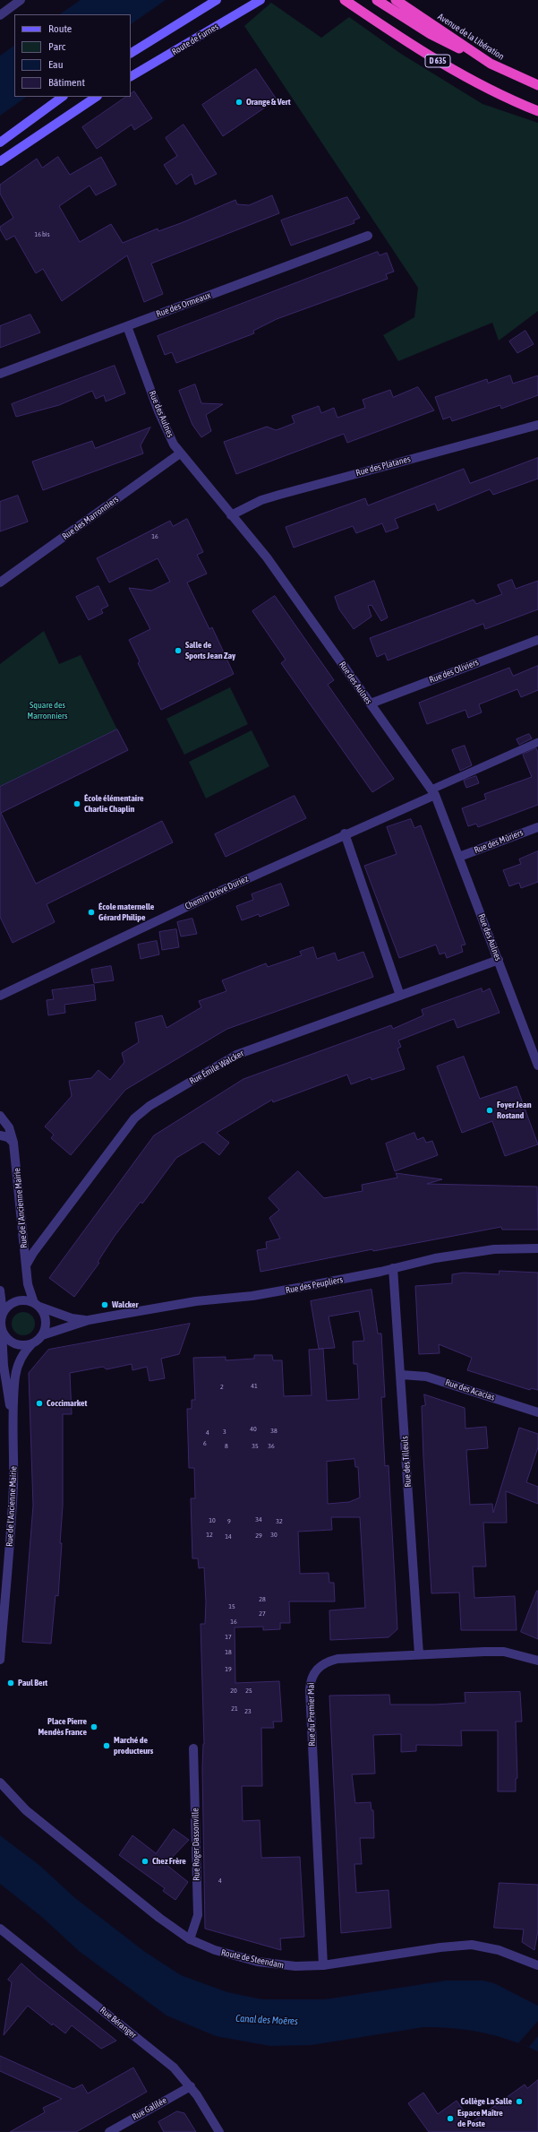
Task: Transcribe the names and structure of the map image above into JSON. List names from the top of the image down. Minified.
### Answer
{"streets":{"highway":["Avenue de la Libération","D 635"],"main road":["Route de Furnes"],"street":["Rue des Ormeaux","Rue des Aulnes","Rue des Platanes","Rue des Marronniers","Rue des Oliviers","Rue des Mûriers","Chemin Drève Duriez","Rue Émile Walcker","Rue de l'Ancienne Mairie","Rue des Peupliers","Rue des Acacias","Rue des Tilleuls","Rue du Premier Mai","Rue Roger Dassonville","Route de Steendam","Rue Béranger","Rue Galilée"]},"crossings":[["Rue des Ormeaux","Rue des Aulnes"],["Rue des Aulnes","Rue des Platanes"],["Rue des Aulnes","Rue des Marronniers"],["Rue des Aulnes","Rue des Oliviers"],["Rue des Aulnes","Rue des Mûriers"],["Rue des Aulnes","Chemin Drève Duriez"],["Rue des Aulnes","Rue Émile Walcker"],["Rue Émile Walcker","Rue de l'Ancienne Mairie"],["Rue de l'Ancienne Mairie","Rue des Peupliers"],["Rue des Peupliers","Rue des Tilleuls"],["Rue des Acacias","Rue des Tilleuls"],["Rue des Tilleuls","Rue du Premier Mai"],["Rue du Premier Mai","Route de Steendam"],["Rue Roger Dassonville","Route de Steendam"],["Rue Béranger","Rue Galilée"]],"water":["Canal des Moëres"],"parks":["Square des Marronniers"],"places":["Orange & Vert","Salle de Sports Jean Zay","École élémentaire Charlie Chaplin","École maternelle Gérard Philipe","Foyer Jean Rostand","Walcker","Coccimarket","Paul Bert","Place Pierre Mendès France","Marché de producteurs","Chez Frère","Collège La Salle","Espace Maître de Poste"],"house_numbers":["16 bis","16","41","2","40","38","3","4","6","8","35","36","34","10","9","32","12","30","29","14","28","15","27","16","17","18","19","20","25","21","23","4"],"legend":["Route","Parc","Eau","Bâtiment"]}
